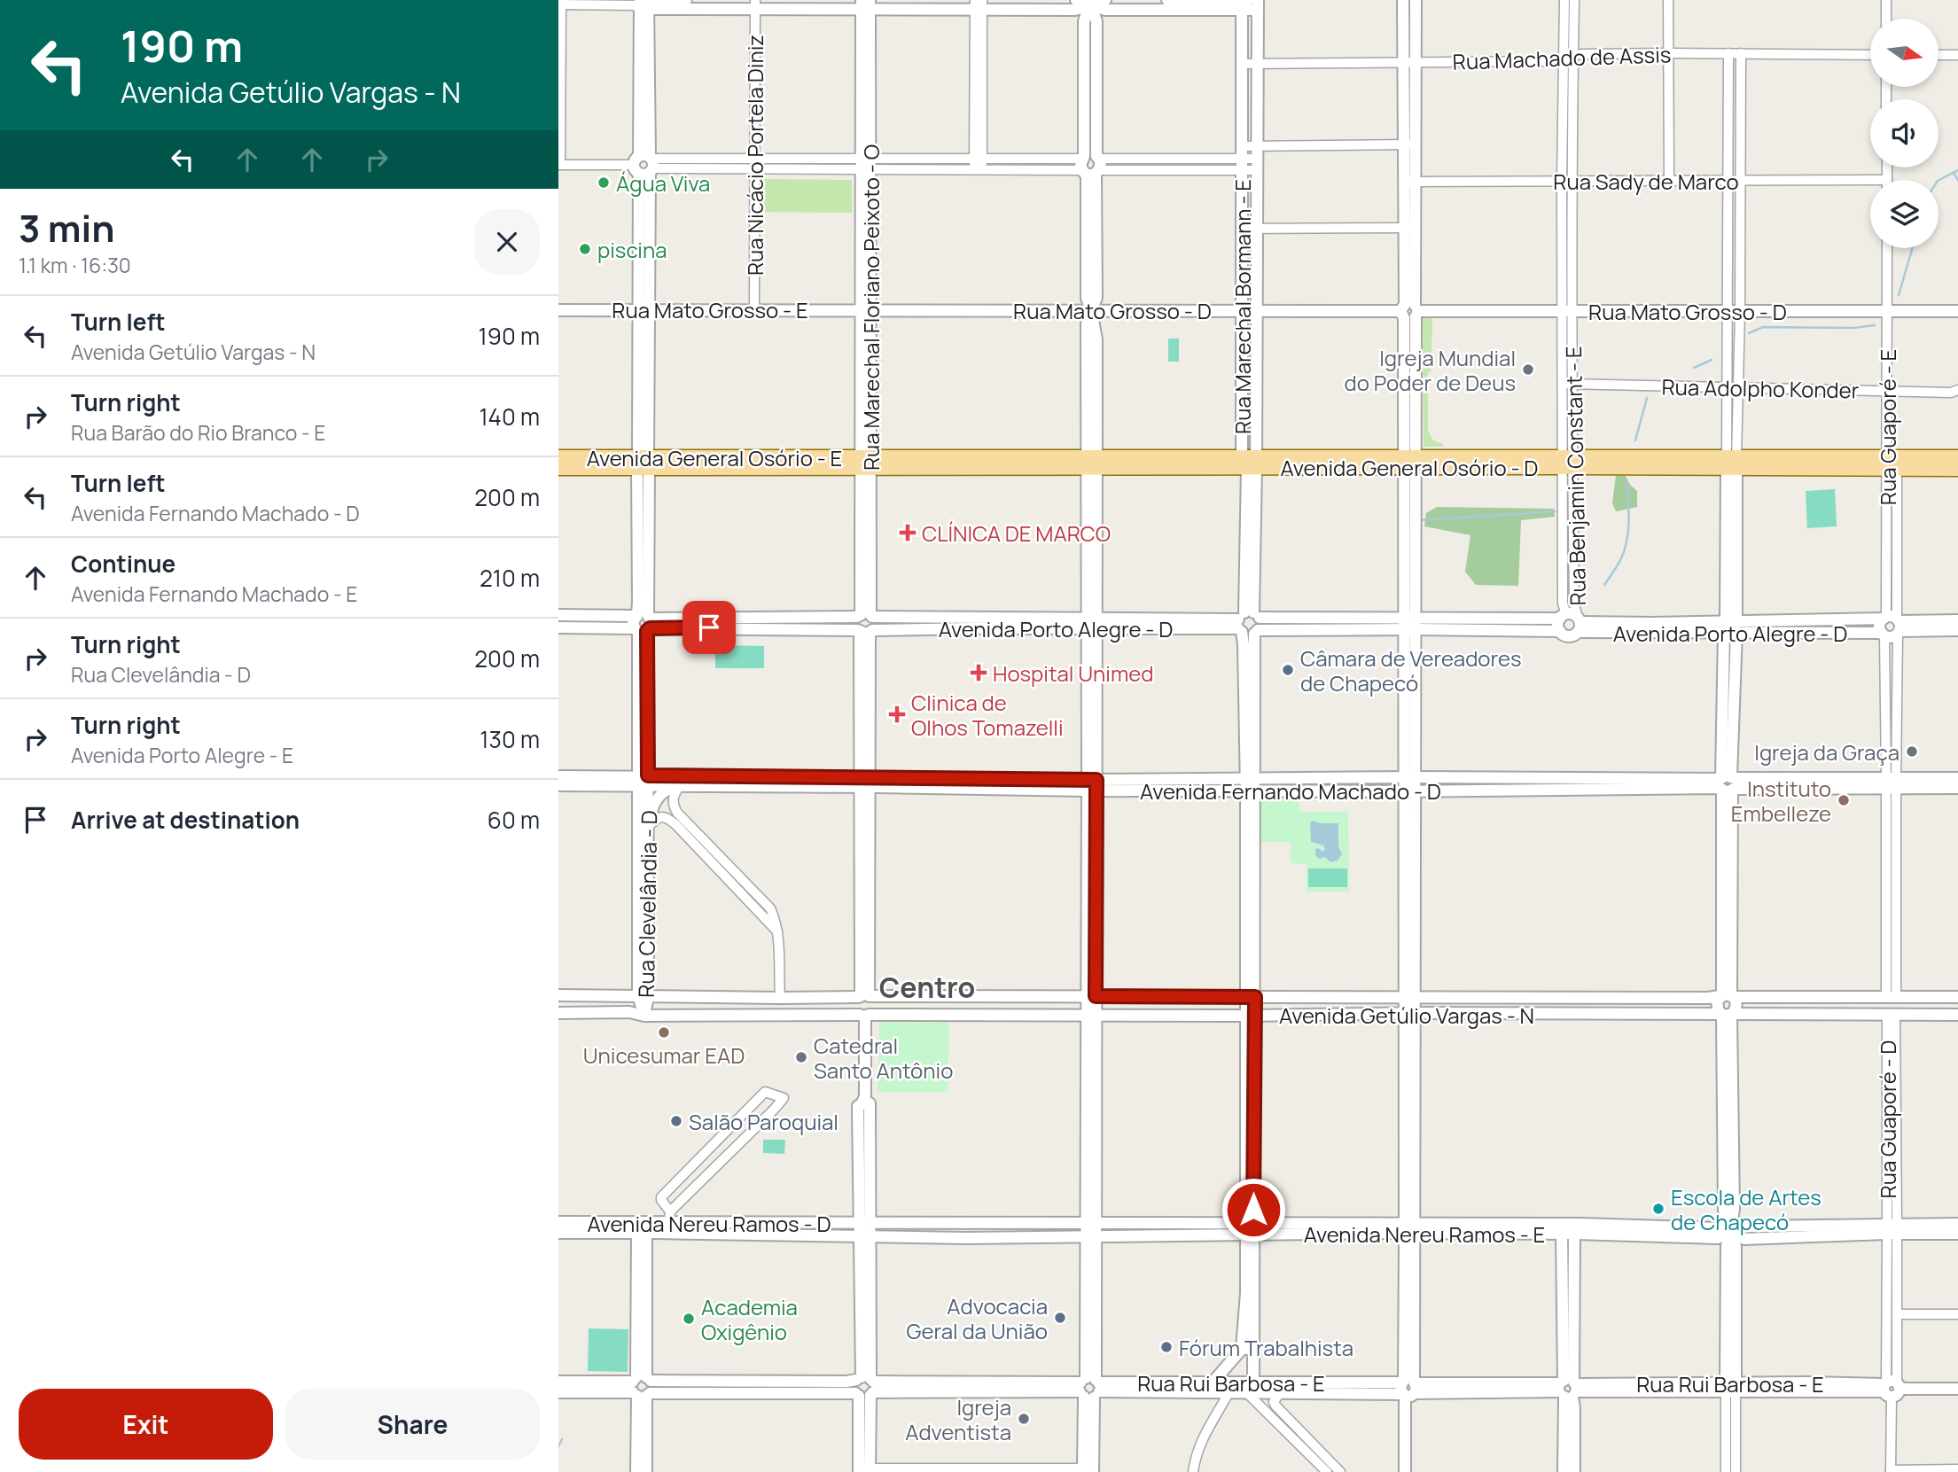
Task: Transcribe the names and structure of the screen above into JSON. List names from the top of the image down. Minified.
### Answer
{"streets":{"main road":["Avenida General Osório - E","Avenida General Osório - D"],"street":["Rua Machado de Assis","Rua Nicácio Portela Diniz","Rua Sady de Marco","Rua Marechal Bormann - E","Rua Marechal Floriano Peixoto - O","Rua Mato Grosso - E","Rua Mato Grosso - D","Rua Adolpho Konder","Rua Guaporé - E","Rua Benjamin Constant - E","Avenida Porto Alegre - D","Avenida Fernando Machado - D","Rua Clevelândia - D","Avenida Getúlio Vargas - N","Rua Guaporé - D","Avenida Nereu Ramos - D","Avenida Nereu Ramos - E","Rua Rui Barbosa - E"]},"crossings":[["Rua Machado de Assis","Rua Marechal Bormann - E"],["Rua Machado de Assis","Rua Benjamin Constant - E"],["Rua Nicácio Portela Diniz","Rua Mato Grosso - E"],["Rua Sady de Marco","Rua Benjamin Constant - E"],["Rua Marechal Bormann - E","Rua Mato Grosso - D"],["Rua Marechal Bormann - E","Avenida General Osório - D"],["Rua Marechal Bormann - E","Avenida Porto Alegre - D"],["Rua Marechal Bormann - E","Avenida Fernando Machado - D"],["Rua Marechal Bormann - E","Avenida Getúlio Vargas - N"],["Rua Marechal Bormann - E","Avenida Nereu Ramos - E"],["Rua Marechal Bormann - E","Rua Rui Barbosa - E"],["Rua Marechal Floriano Peixoto - O","Rua Mato Grosso - E"],["Rua Marechal Floriano Peixoto - O","Rua Mato Grosso - D"],["Rua Marechal Floriano Peixoto - O","Avenida General Osório - E"],["Rua Marechal Floriano Peixoto - O","Avenida General Osório - D"],["Rua Marechal Floriano Peixoto - O","Avenida Porto Alegre - D"],["Rua Mato Grosso - E","Rua Mato Grosso - D"],["Rua Mato Grosso - E","Rua Clevelândia - D"],["Rua Mato Grosso - D","Rua Guaporé - E"],["Rua Mato Grosso - D","Rua Benjamin Constant - E"],["Rua Adolpho Konder","Rua Guaporé - E"],["Rua Adolpho Konder","Rua Benjamin Constant - E"],["Rua Guaporé - E","Avenida General Osório - D"],["Rua Guaporé - E","Avenida Porto Alegre - D"],["Rua Guaporé - E","Avenida Fernando Machado - D"],["Rua Guaporé - E","Avenida Getúlio Vargas - N"],["Avenida General Osório - E","Avenida General Osório - D"],["Avenida General Osório - E","Rua Clevelândia - D"],["Avenida General Osório - D","Rua Benjamin Constant - E"],["Rua Benjamin Constant - E","Avenida Porto Alegre - D"],["Avenida Porto Alegre - D","Rua Clevelândia - D"],["Rua Clevelândia - D","Avenida Getúlio Vargas - N"],["Avenida Getúlio Vargas - N","Rua Guaporé - D"],["Rua Guaporé - D","Avenida Nereu Ramos - E"],["Rua Guaporé - D","Rua Rui Barbosa - E"],["Avenida Nereu Ramos - D","Avenida Nereu Ramos - E"]],"districts":["Centro"],"places":{"other":["Água Viva","piscina","Igreja Mundial do Poder de Deus","Câmara de Vereadores de Chapecó","Igreja da Graça","Instituto Embelleze","Unicesumar EAD","Catedral Santo Antônio","Salão Paroquial","Escola de Artes de Chapecó","Advocacia Geral da União","Academia Oxigênio","Fórum Trabalhista","Igreja Adventista"],"health":["CLÍNICA DE MARCO","Hospital Unimed","Clinica de Olhos Tomazelli"]},"north":"right","page":{"turn":["190 m","Avenida Getúlio Vargas - N"],"heading":["3 min","1.1 km · 16:30"],"list":[{"name":"Turn left","note":"Avenida Getúlio Vargas - N","value":"190 m"},{"name":"Turn right","note":"Rua Barão do Rio Branco - E","value":"140 m"},{"name":"Turn left","note":"Avenida Fernando Machado - D","value":"200 m"},{"name":"Continue","note":"Avenida Fernando Machado - E","value":"210 m"},{"name":"Turn right","note":"Rua Clevelândia - D","value":"200 m"},{"name":"Turn right","note":"Avenida Porto Alegre - E","value":"130 m"},{"name":"Arrive at destination","value":"60 m"}],"buttons":["Exit","Share"]}}
